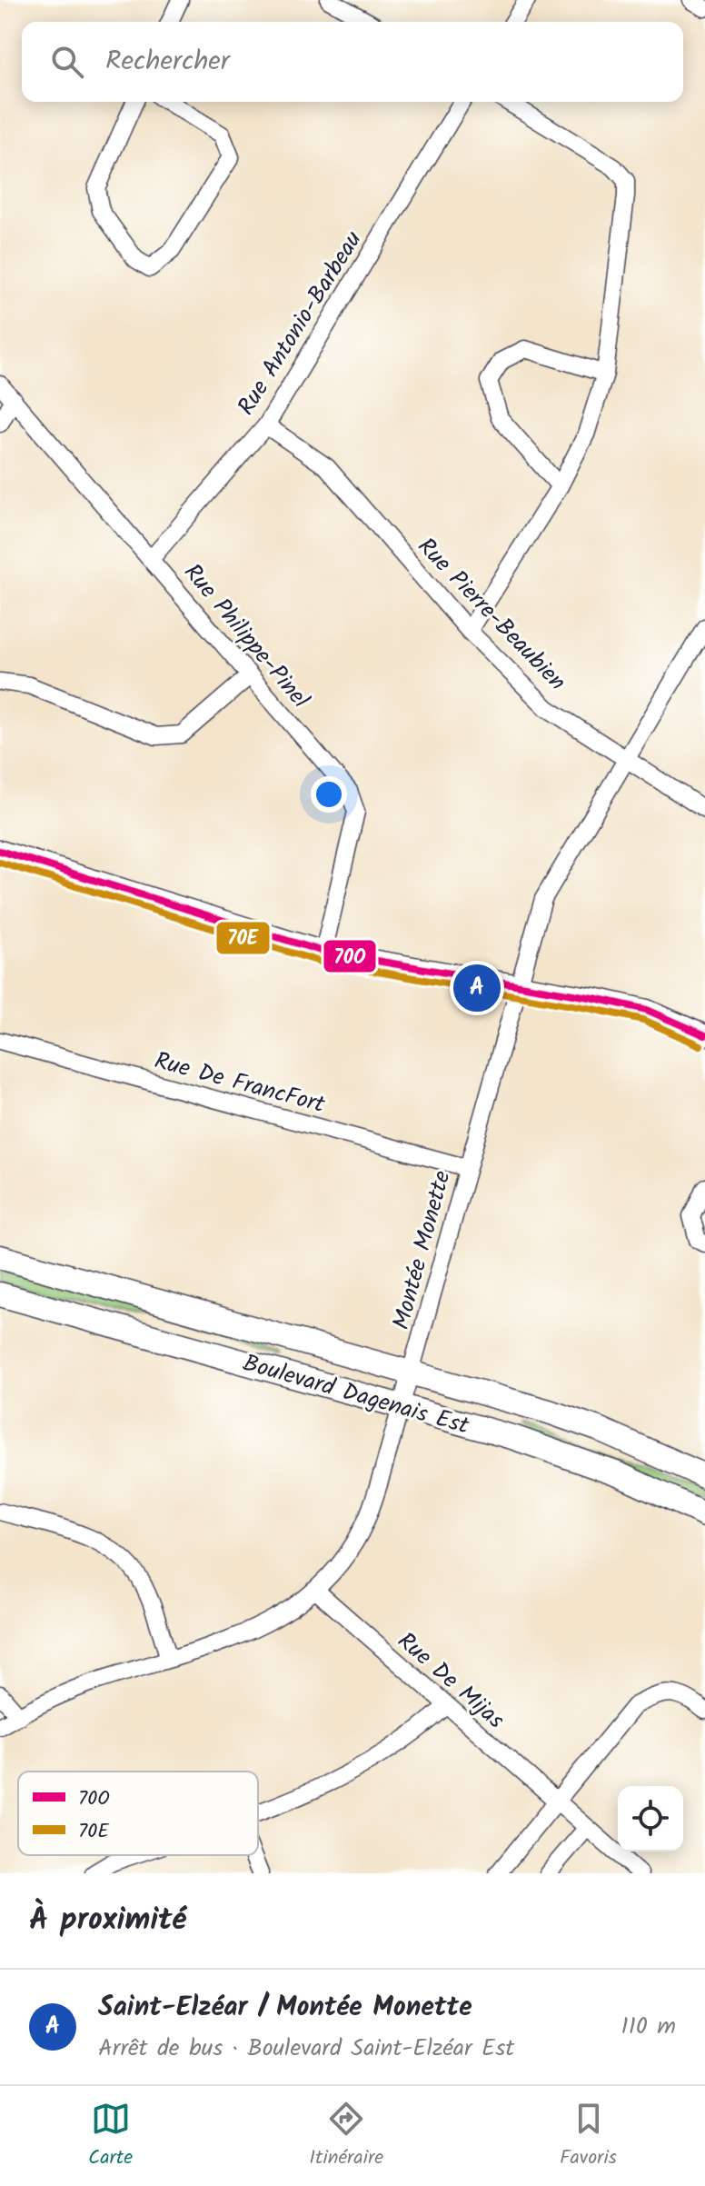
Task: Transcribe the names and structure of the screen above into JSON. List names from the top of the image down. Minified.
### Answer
{"streets":{"main road":["Boulevard Dagenais Est"],"street":["Rue Antonio-Barbeau","Rue Pierre-Beaubien","Rue Philippe-Pinel","Rue De FrancFort","Montée Monette","Rue De Mijas"]},"crossings":[["Rue Antonio-Barbeau","Rue Pierre-Beaubien"],["Rue Antonio-Barbeau","Rue Philippe-Pinel"],["Rue Pierre-Beaubien","Montée Monette"],["Rue De FrancFort","Montée Monette"],["Montée Monette","Boulevard Dagenais Est"],["Montée Monette","Rue De Mijas"]],"lines":["transit line 70O","transit line 70E"],"legend":["70O","70E"],"page":{"search":"Rechercher","pins":"A","heading":"À proximité","list":[{"mark":"A","name":"Saint-Elzéar / Montée Monette","note":"Arrêt de bus · Boulevard Saint-Elzéar Est","value":"110 m"}],"nav":["Carte","Itinéraire","Favoris"]}}
